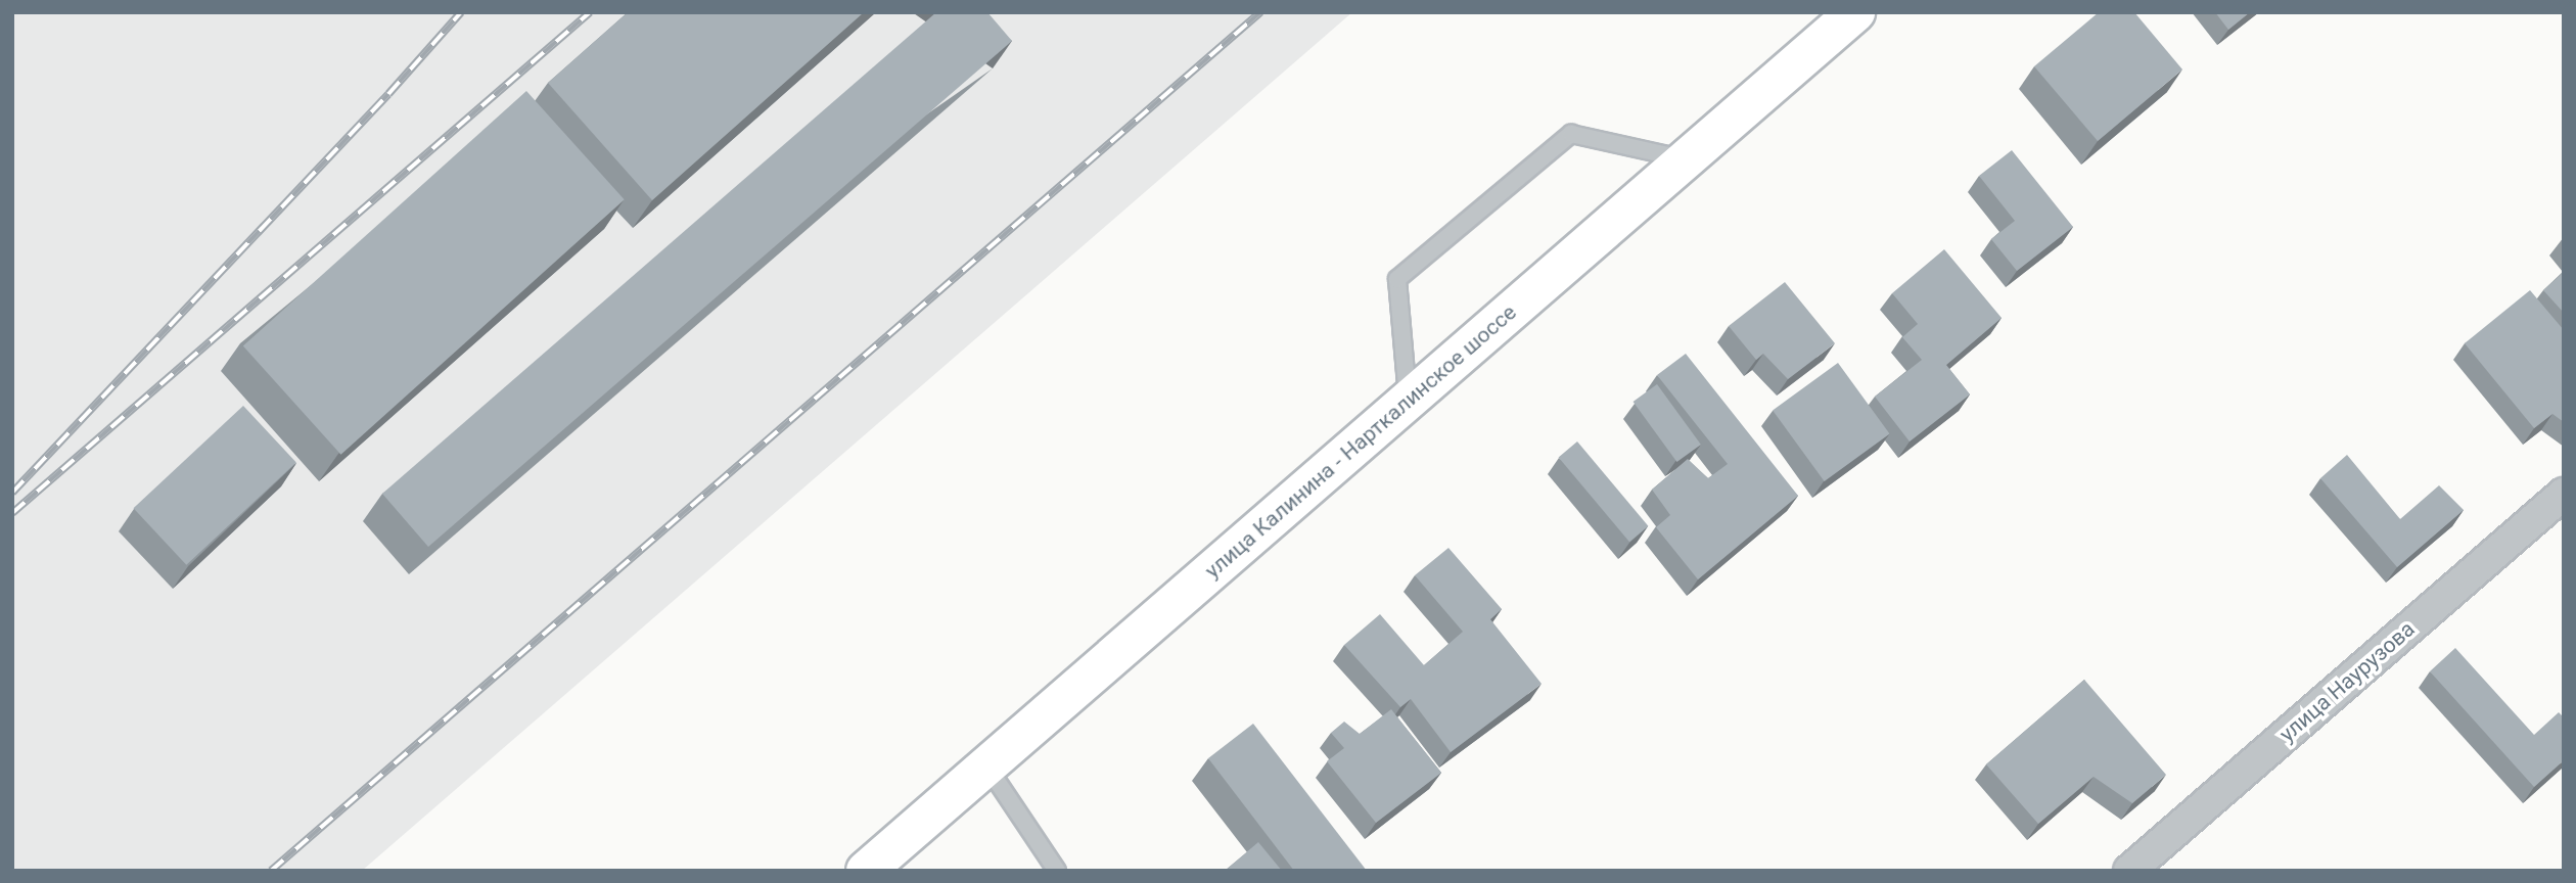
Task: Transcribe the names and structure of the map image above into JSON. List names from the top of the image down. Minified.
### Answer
{"streets":{"main road":["улица Калинина - Нарткалинское шоссе"],"street":["улица Наурузова"]}}
